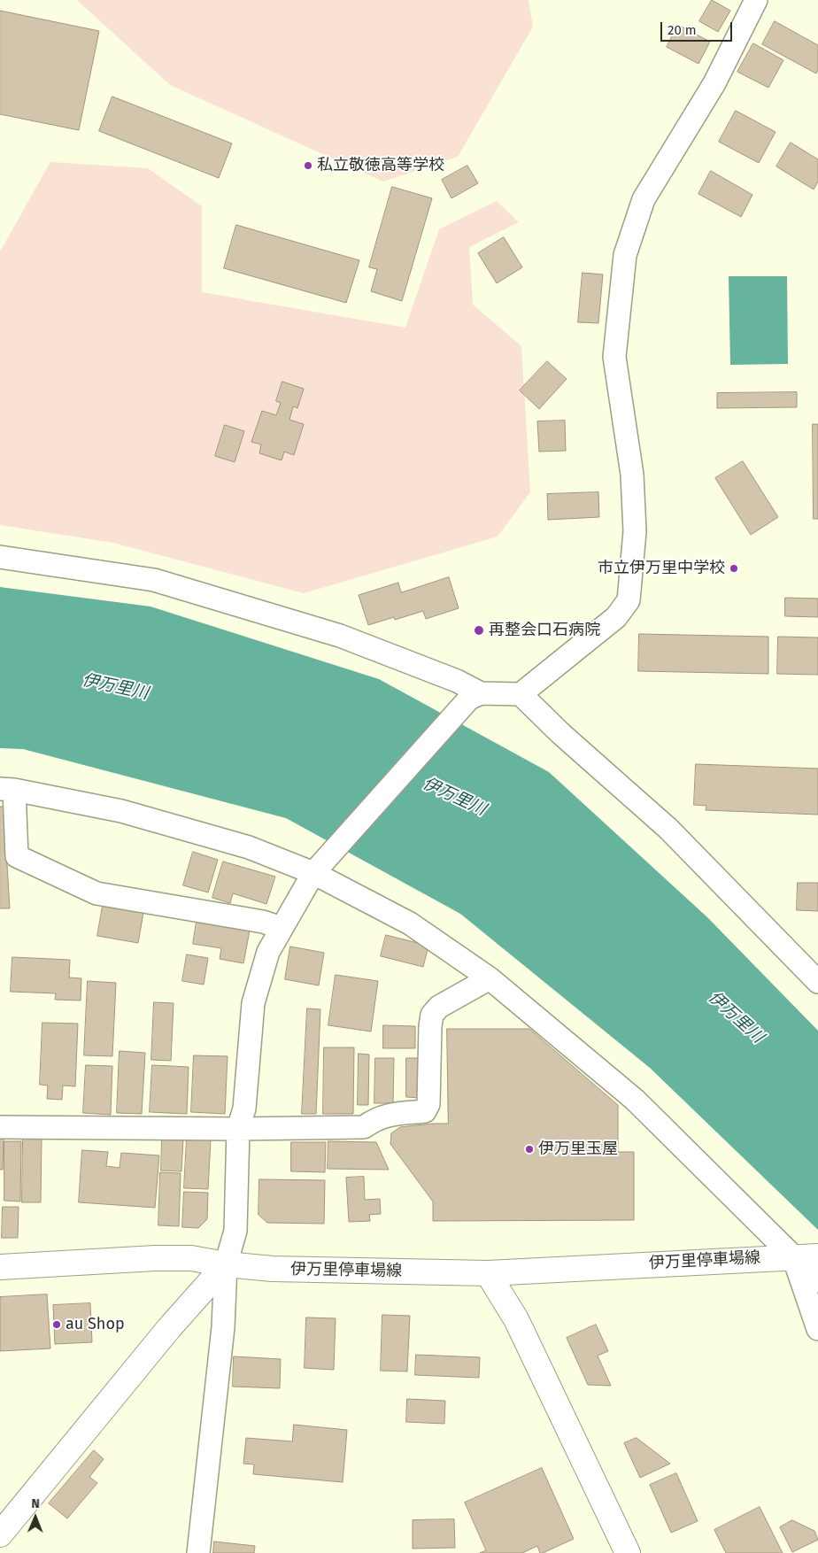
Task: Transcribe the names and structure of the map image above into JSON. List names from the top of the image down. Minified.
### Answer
{"streets":{"main road":["伊万里停車場線"]},"water":["伊万里川"],"places":["私立敬徳高等学校","市立伊万里中学校","再整会口石病院","伊万里玉屋","au Shop"],"scale_bar":"20 m","north":"top"}
